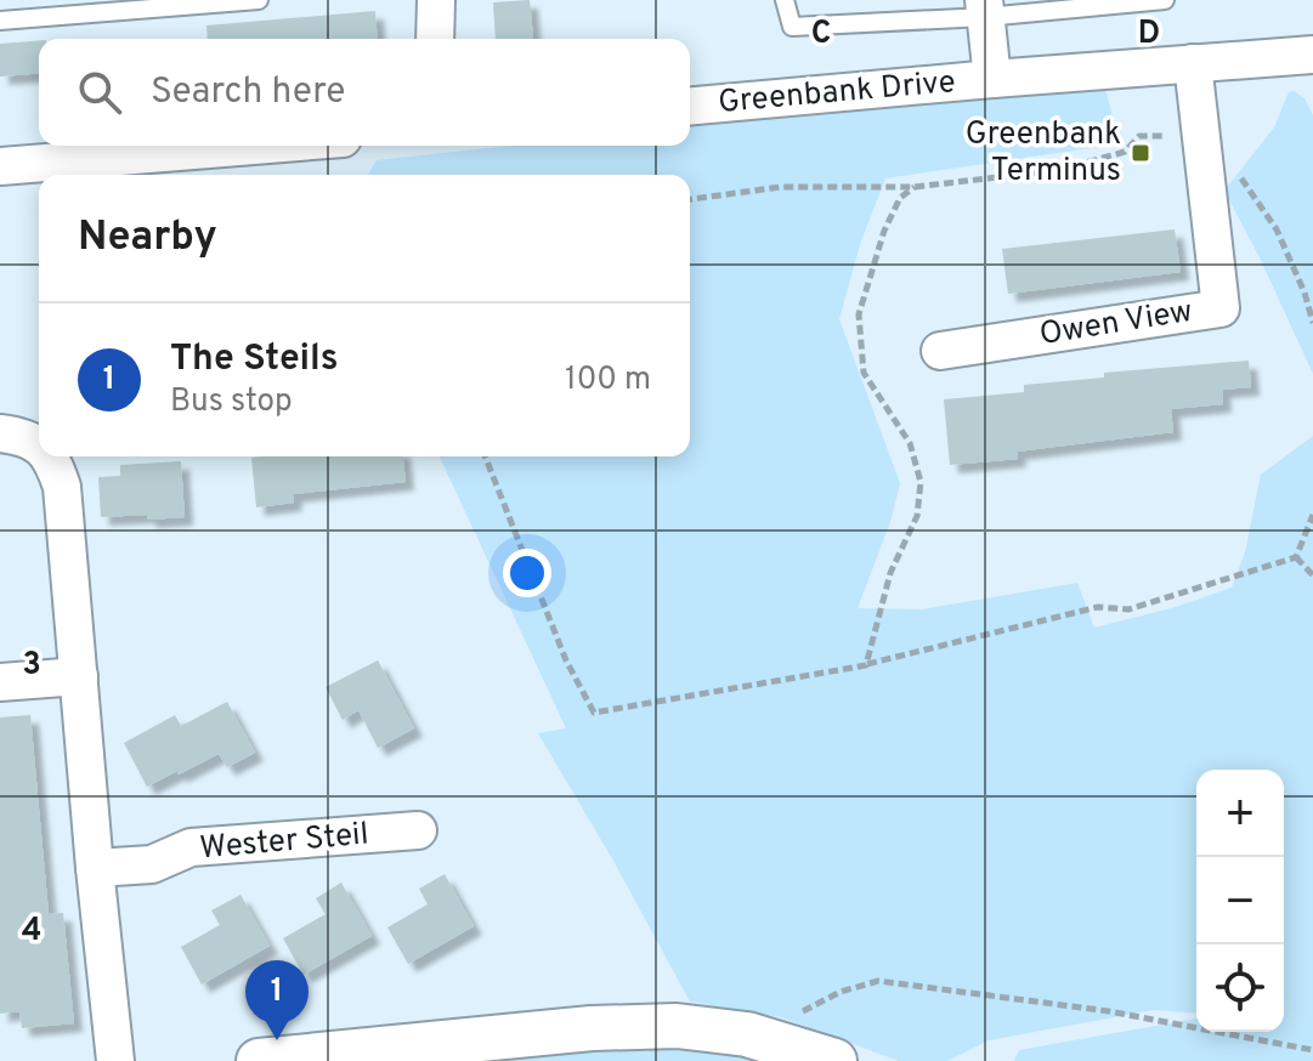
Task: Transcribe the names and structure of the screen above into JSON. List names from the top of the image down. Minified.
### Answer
{"streets":{"street":["Greenbank Drive","Owen View","Wester Steil"]},"crossings":[["Greenbank Drive","Owen View"]],"places":{"transit":["Greenbank Terminus"]},"page":{"search":"Search here","heading":"Nearby","list":[{"mark":"1","name":"The Steils","note":"Bus stop","value":"100 m"}],"map_buttons":["+","−"],"pins":"1"},"grid":{"columns":["C","D"],"rows":["3","4"]}}
